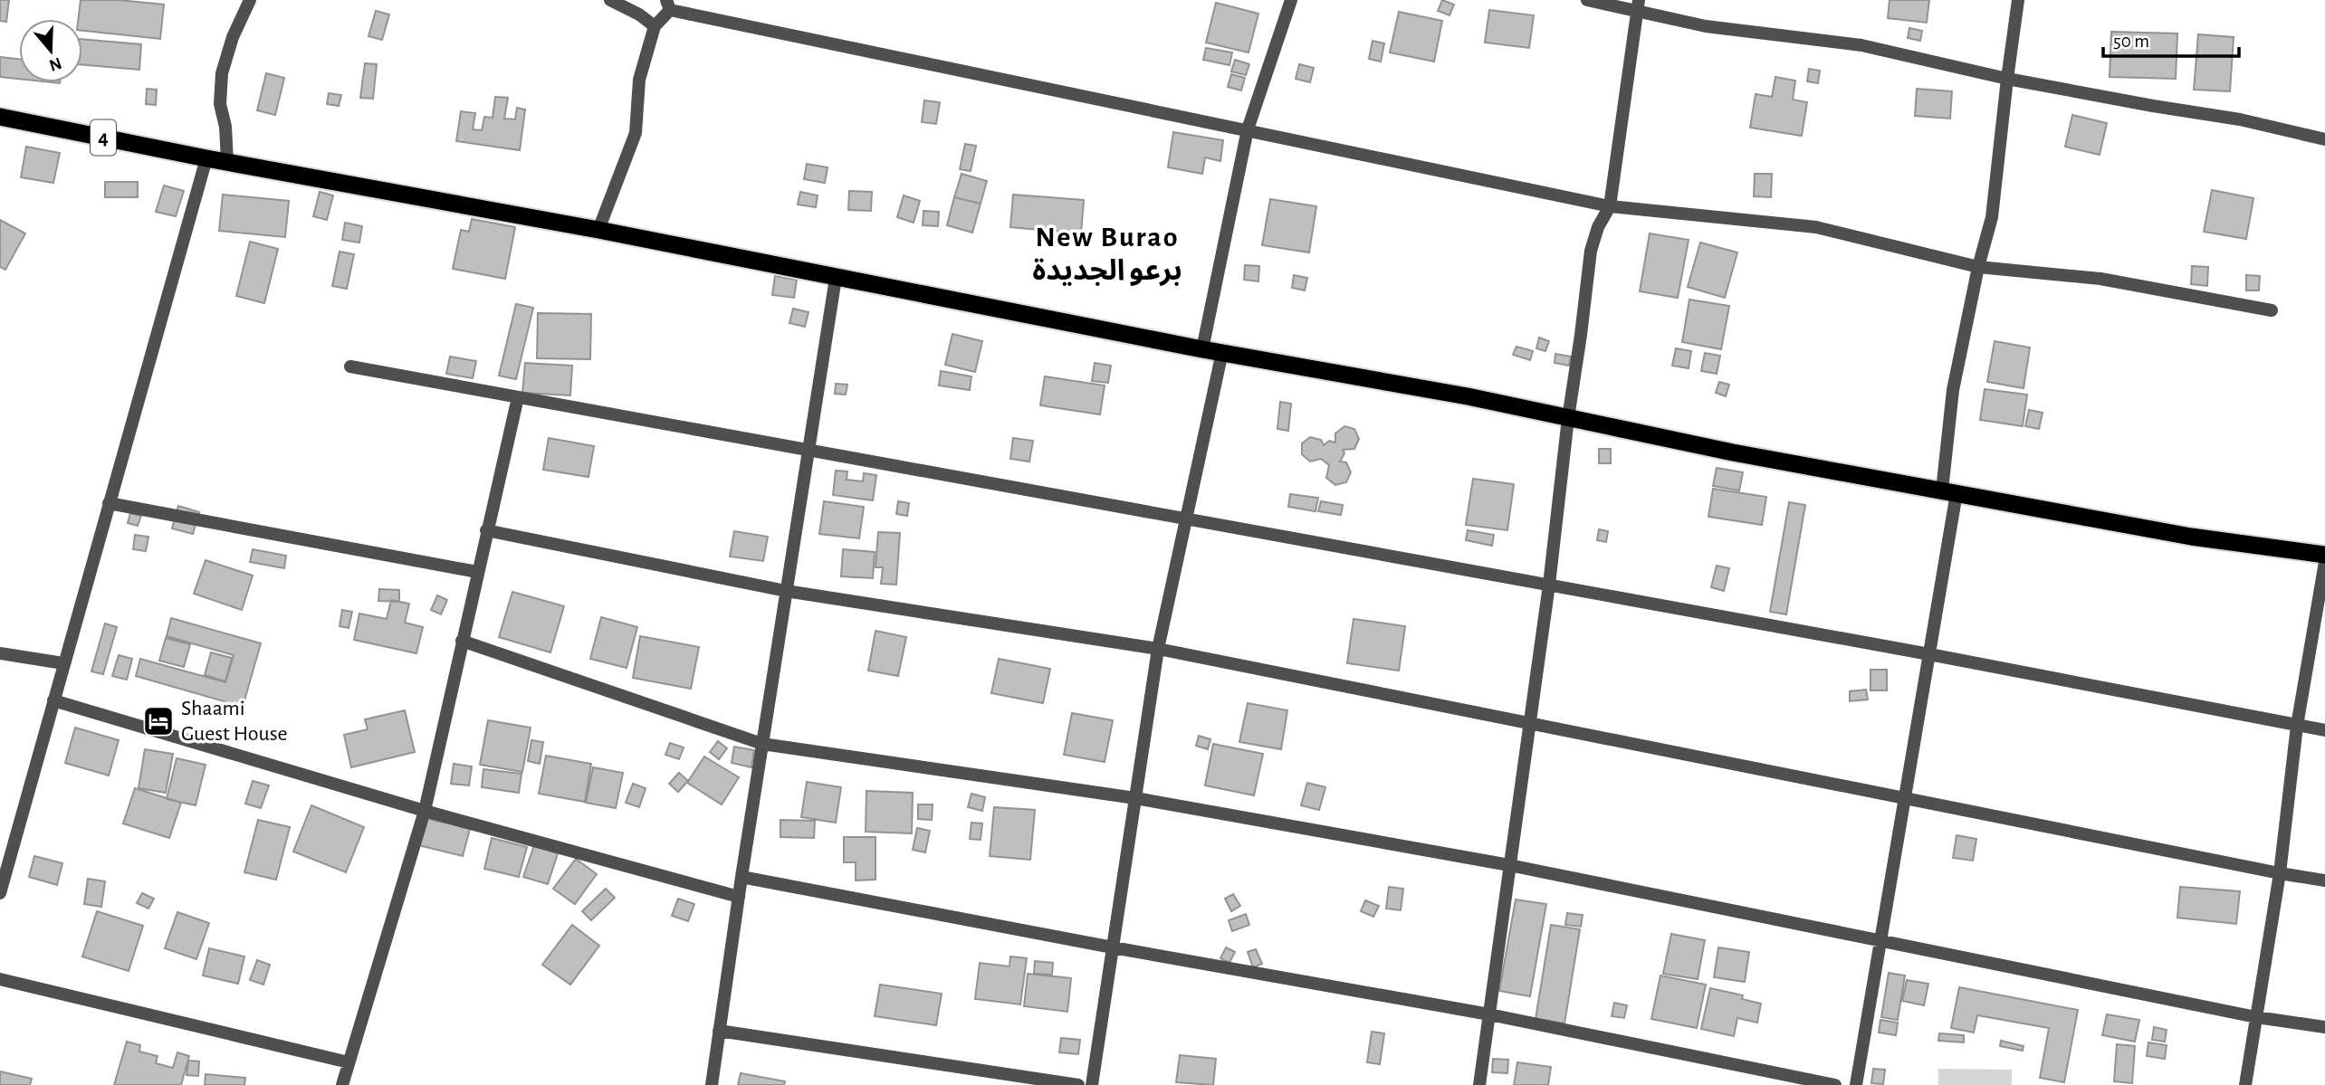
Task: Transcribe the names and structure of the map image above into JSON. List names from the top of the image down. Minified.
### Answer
{"streets":{"highway":["4"]},"districts":["New Burao برعو الجديدة"],"places":{"hotel":["Shaami Guest House"]},"scale_bar":"50 m","north":"bottom"}
